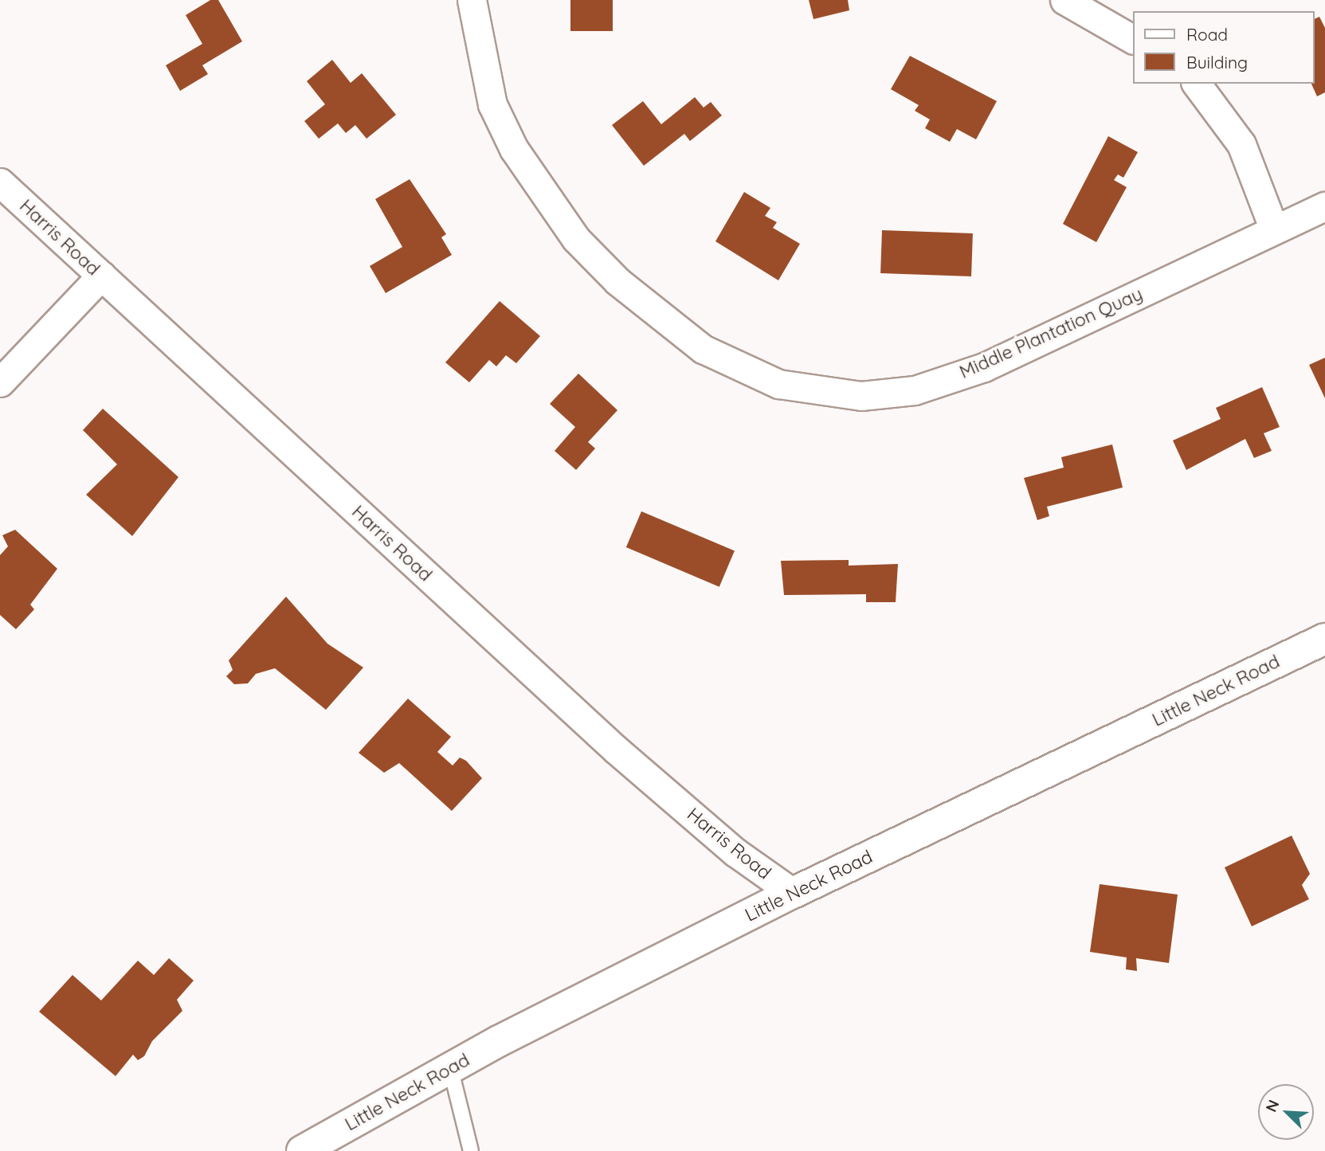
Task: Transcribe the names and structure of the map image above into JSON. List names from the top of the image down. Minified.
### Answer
{"streets":{"street":["Harris Road","Middle Plantation Quay","Little Neck Road"]},"crossings":[["Harris Road","Little Neck Road"]],"legend":["Road","Building"],"north":"top left"}
